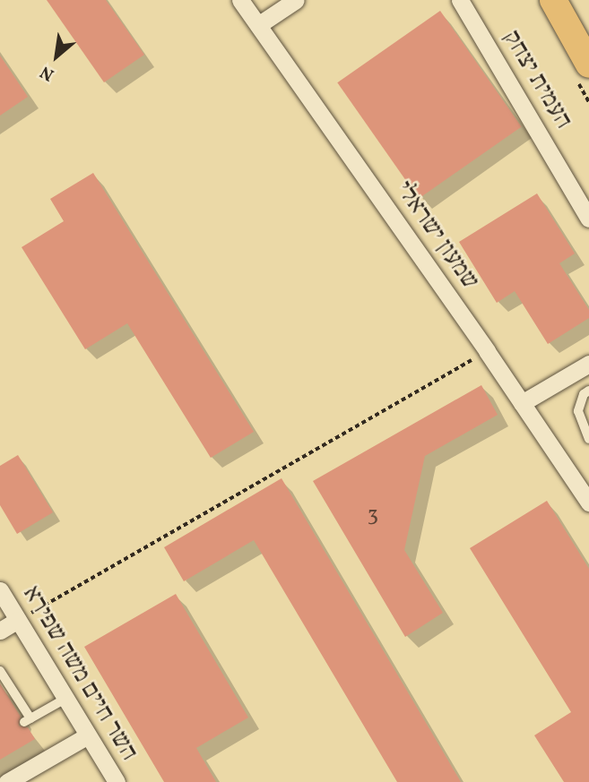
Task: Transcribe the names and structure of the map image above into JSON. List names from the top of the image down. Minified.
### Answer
{"streets":{"street":["העמית יצחק","שמעון ישראלי","השר חיים משה שפירא"]},"house_numbers":["3"],"north":"bottom left"}
